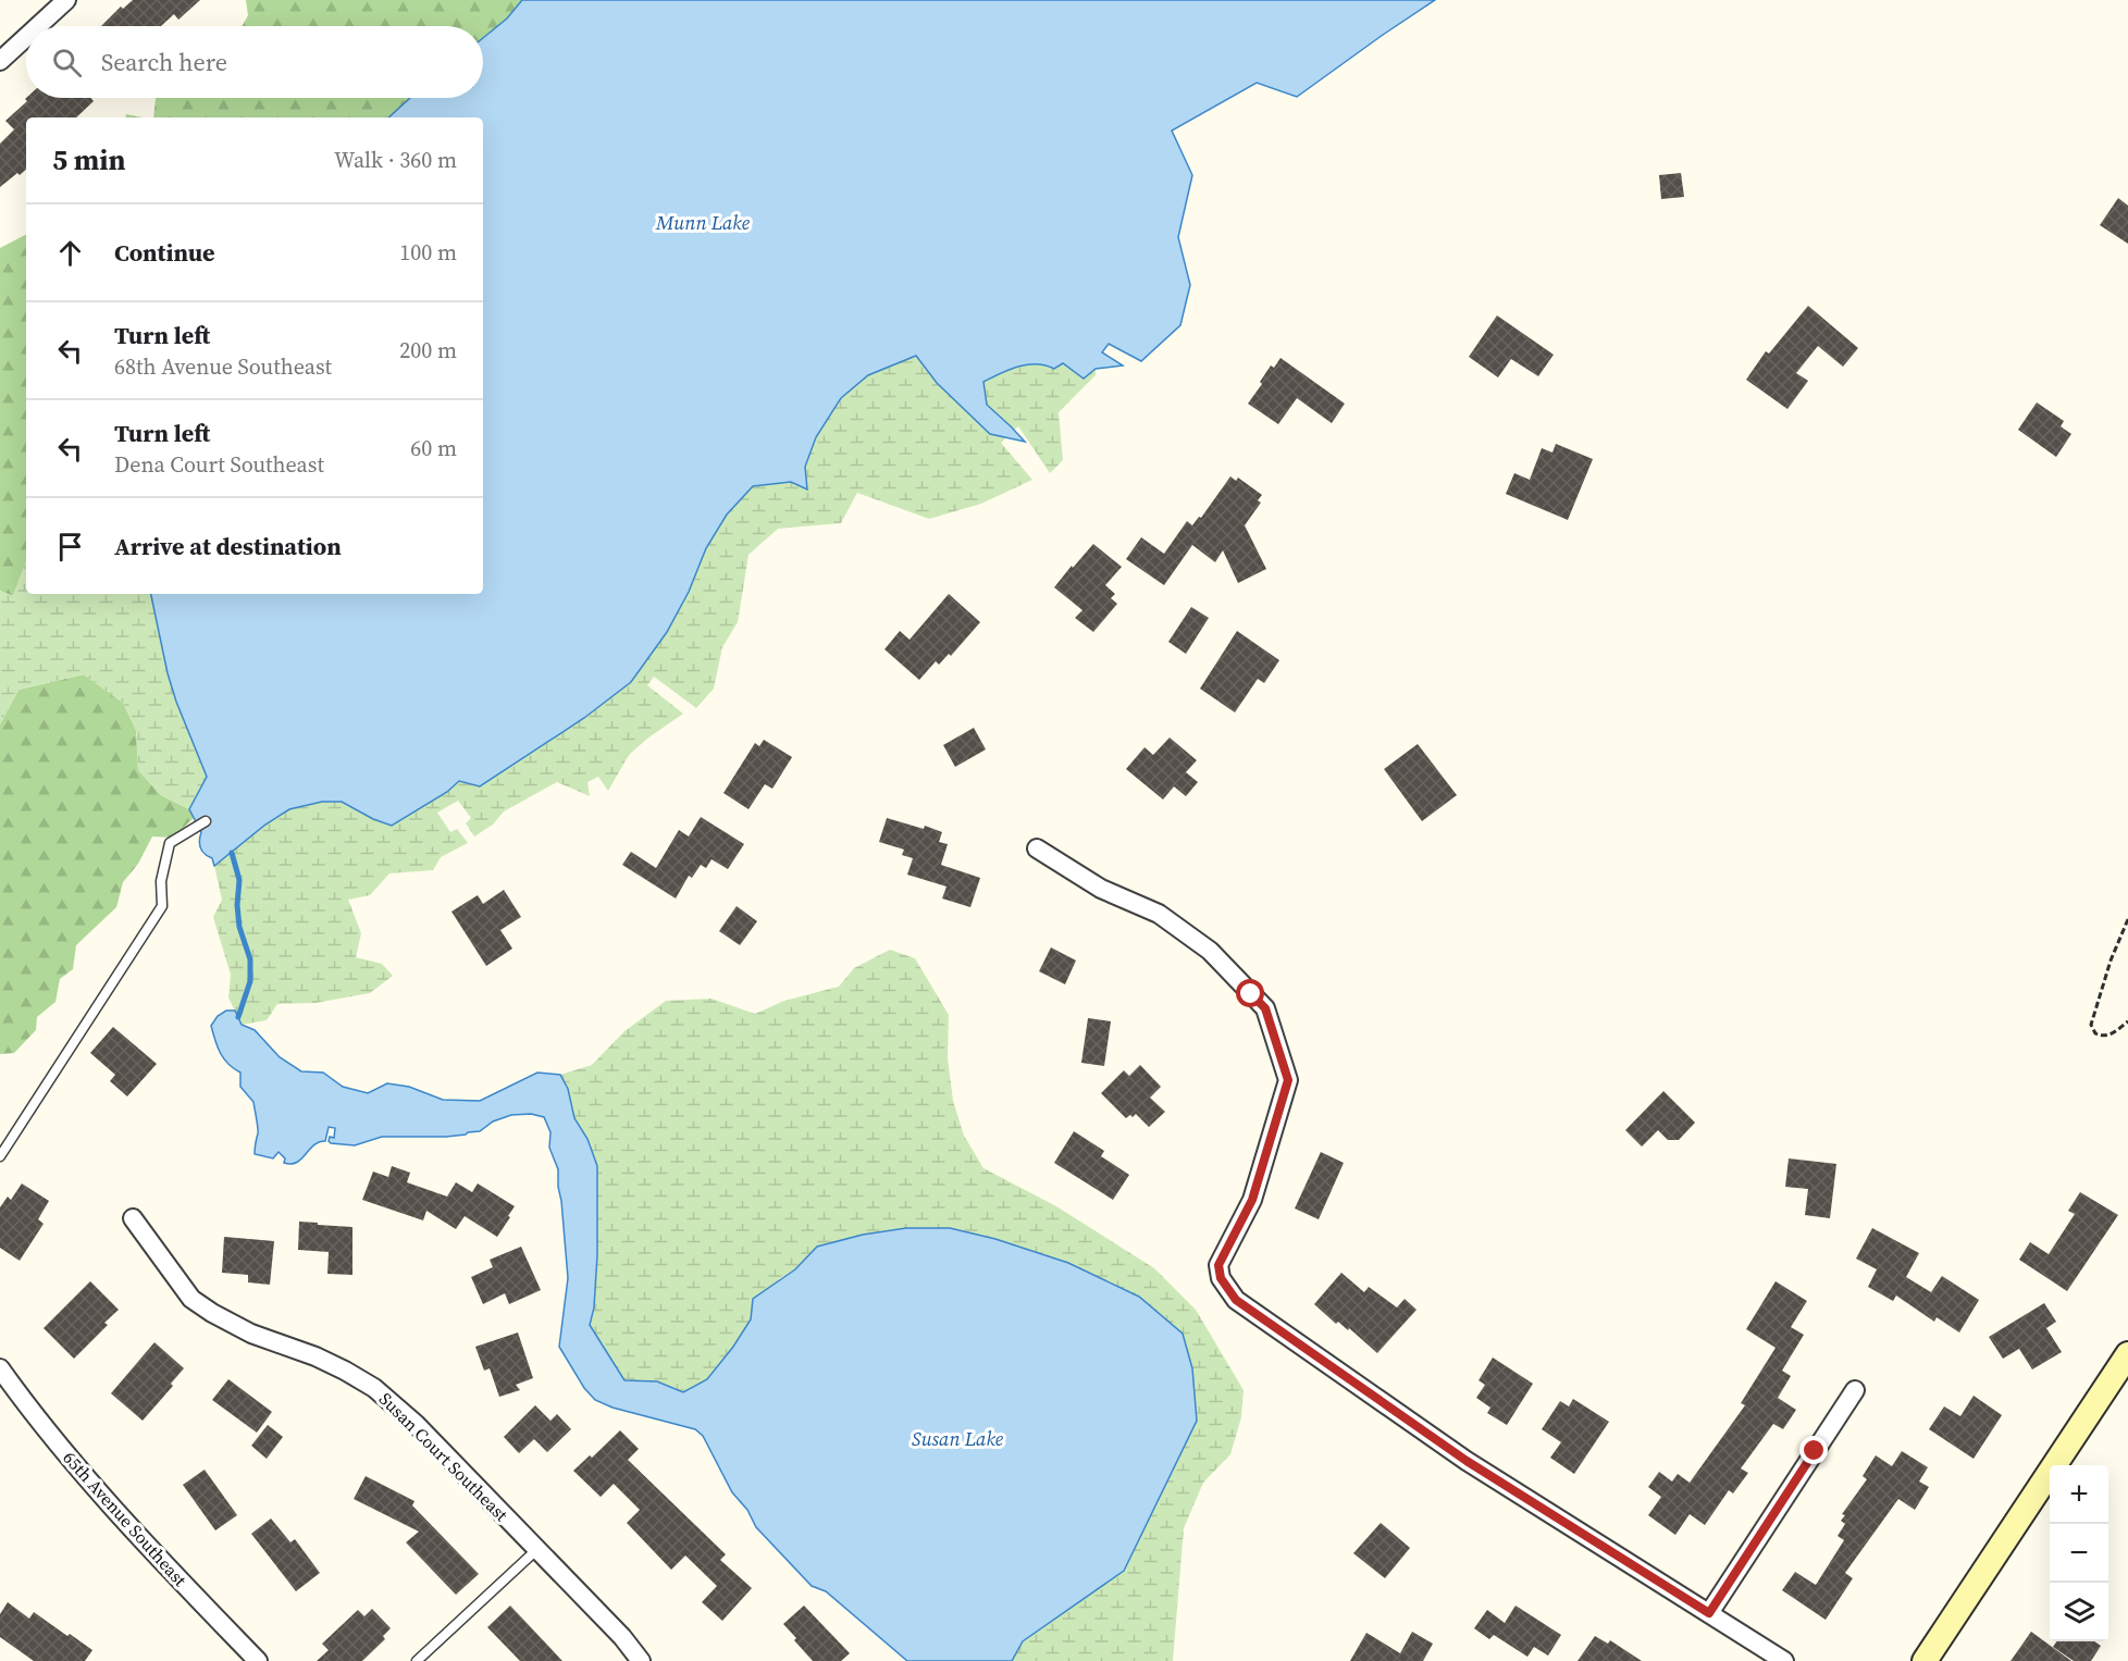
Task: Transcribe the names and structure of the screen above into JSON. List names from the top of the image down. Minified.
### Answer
{"streets":{"street":["Susan Court Southeast","65th Avenue Southeast"]},"water":["Munn Lake","Susan Lake"],"page":{"search":"Search here","heading":["5 min","Walk · 360 m"],"list":[["Continue","100 m"],["Turn left","68th Avenue Southeast","200 m"],["Turn left","Dena Court Southeast","60 m"],"Arrive at destination"],"map_buttons":["+","−"]}}
